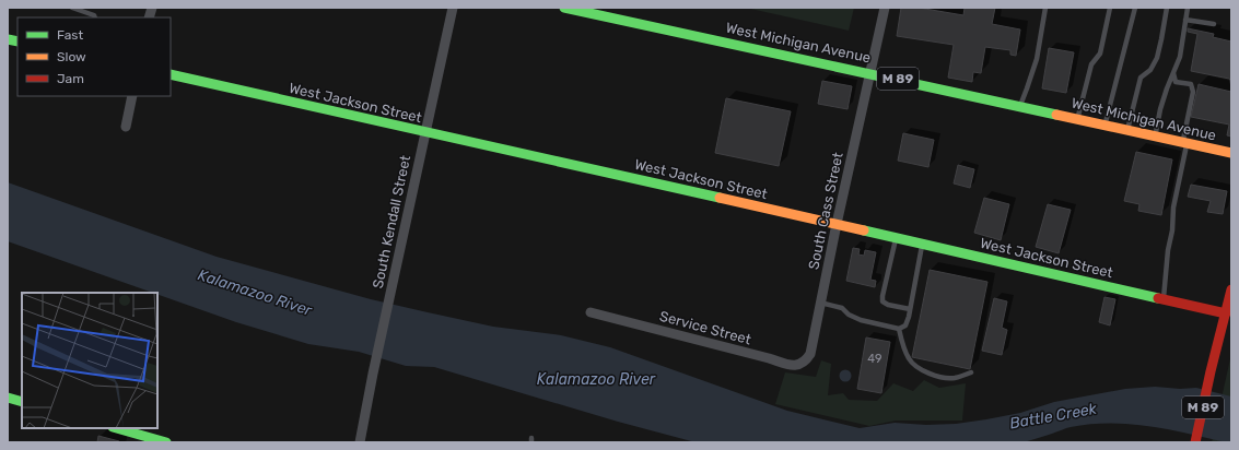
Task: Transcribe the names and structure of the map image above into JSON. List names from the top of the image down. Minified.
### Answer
{"streets":{"main road":["West Michigan Avenue","M 89","West Jackson Street"],"street":["South Cass Street","South Kendall Street","Service Street"]},"crossings":[["West Michigan Avenue","South Cass Street"],["M 89","West Jackson Street"],["West Jackson Street","South Cass Street"],["West Jackson Street","South Kendall Street"],["South Cass Street","Service Street"]],"water":["Kalamazoo River","Battle Creek"],"house_numbers":["49"],"legend":["Fast","Slow","Jam"]}
